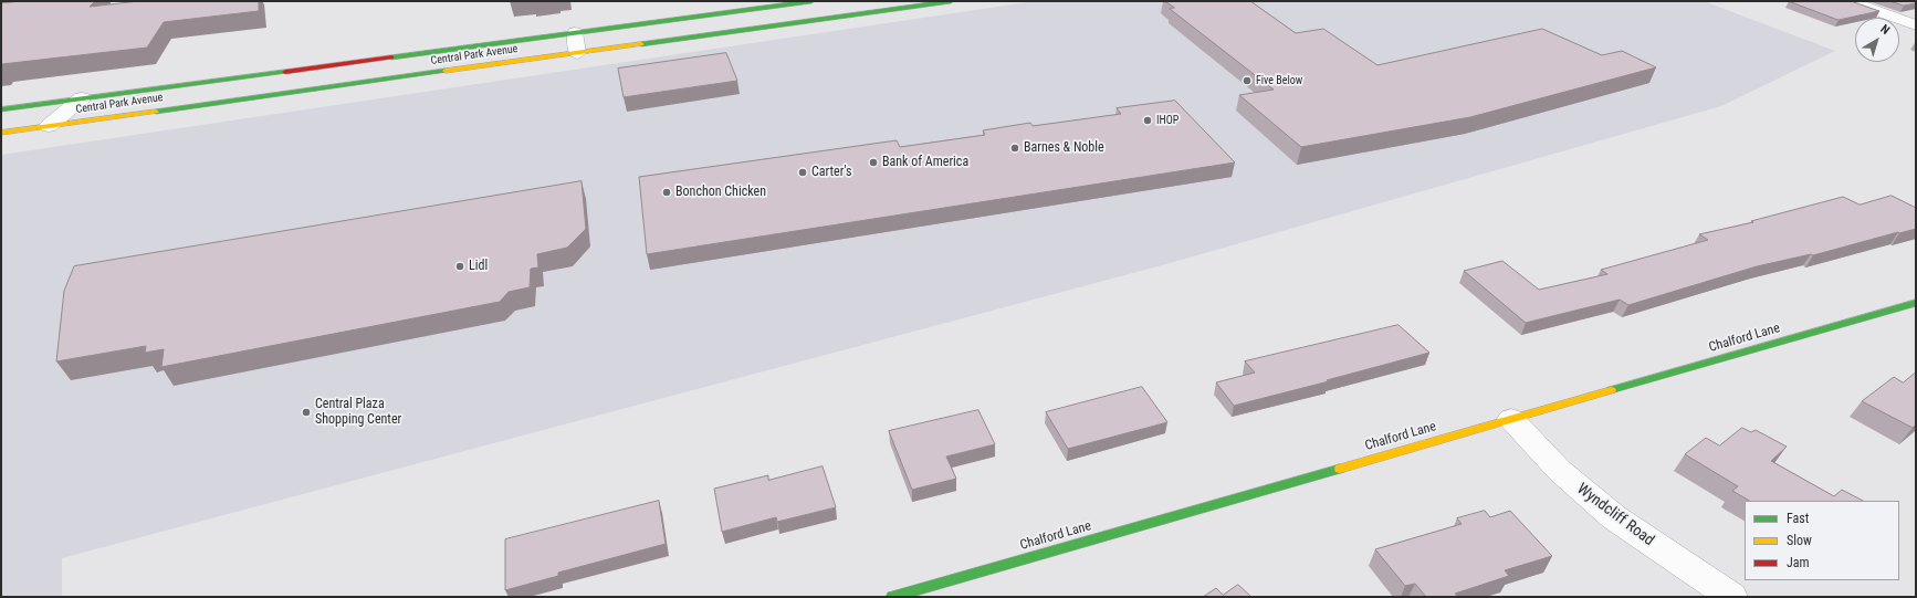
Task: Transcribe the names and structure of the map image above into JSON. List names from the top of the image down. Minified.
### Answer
{"streets":{"main road":["Central Park Avenue","Chalford Lane"],"street":["Wyndcliff Road"]},"crossings":[["Chalford Lane","Wyndcliff Road"]],"places":["Five Below","IHOP","Barnes & Noble","Bank of America","Carter's","Bonchon Chicken","Lidl","Central Plaza Shopping Center"],"legend":["Fast","Slow","Jam"],"north":"top right"}
